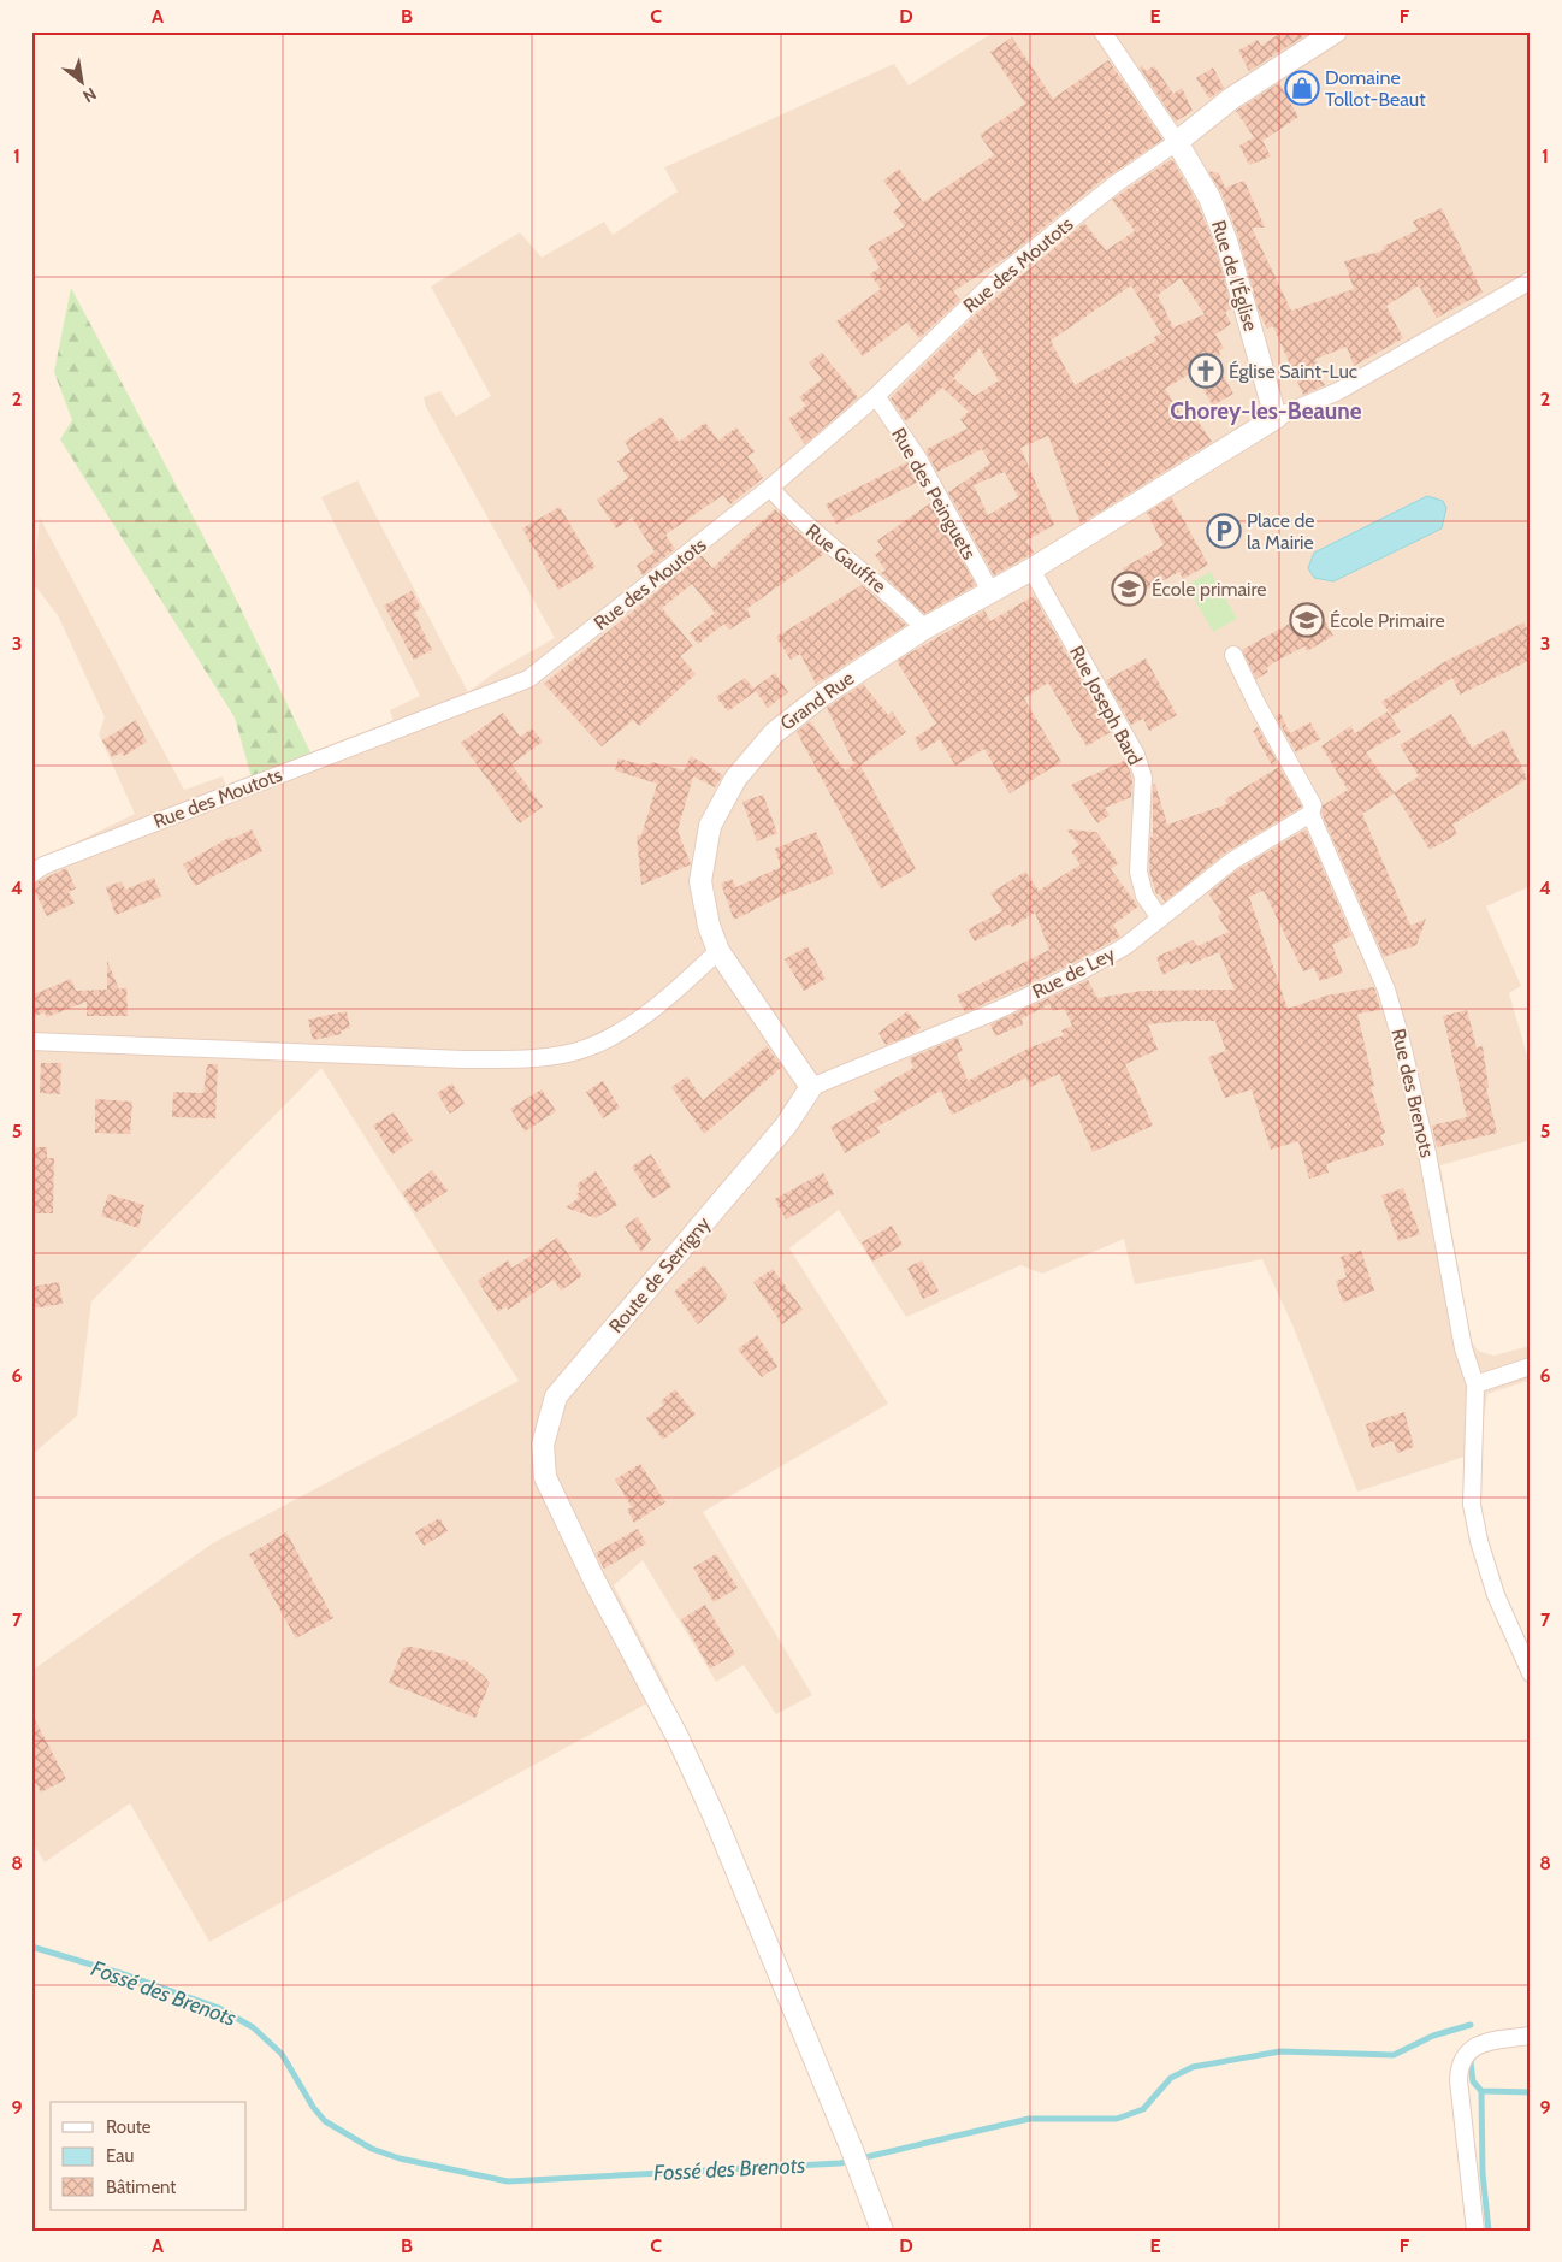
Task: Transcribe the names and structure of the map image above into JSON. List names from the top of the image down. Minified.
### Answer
{"streets":{"street":["Rue des Moutots","Rue de l'Église","Rue des Peinguets","Rue Gauffre","Grand Rue","Rue Joseph Bard","Rue de Ley","Rue des Brenots","Route de Serrigny"]},"crossings":[["Rue des Moutots","Rue de l'Église"],["Rue des Moutots","Rue des Peinguets"],["Rue des Moutots","Rue Gauffre"],["Rue de l'Église","Grand Rue"],["Rue des Peinguets","Grand Rue"],["Rue Gauffre","Grand Rue"],["Grand Rue","Rue Joseph Bard"],["Grand Rue","Rue de Ley"],["Grand Rue","Route de Serrigny"],["Rue Joseph Bard","Rue de Ley"],["Rue de Ley","Rue des Brenots"],["Rue de Ley","Route de Serrigny"]],"districts":["Chorey-les-Beaune"],"water":["Fossé des Brenots"],"places":{"shop":["Domaine Tollot-Beaut"],"church":["Église Saint-Luc"],"parking":["Place de la Mairie"],"school or university":["École primaire","École Primaire"]},"legend":["Route","Eau","Bâtiment"],"north":"bottom right","grid":{"columns":["A","B","C","D","E","F"],"rows":["1","2","3","4","5","6","7","8","9"]}}
